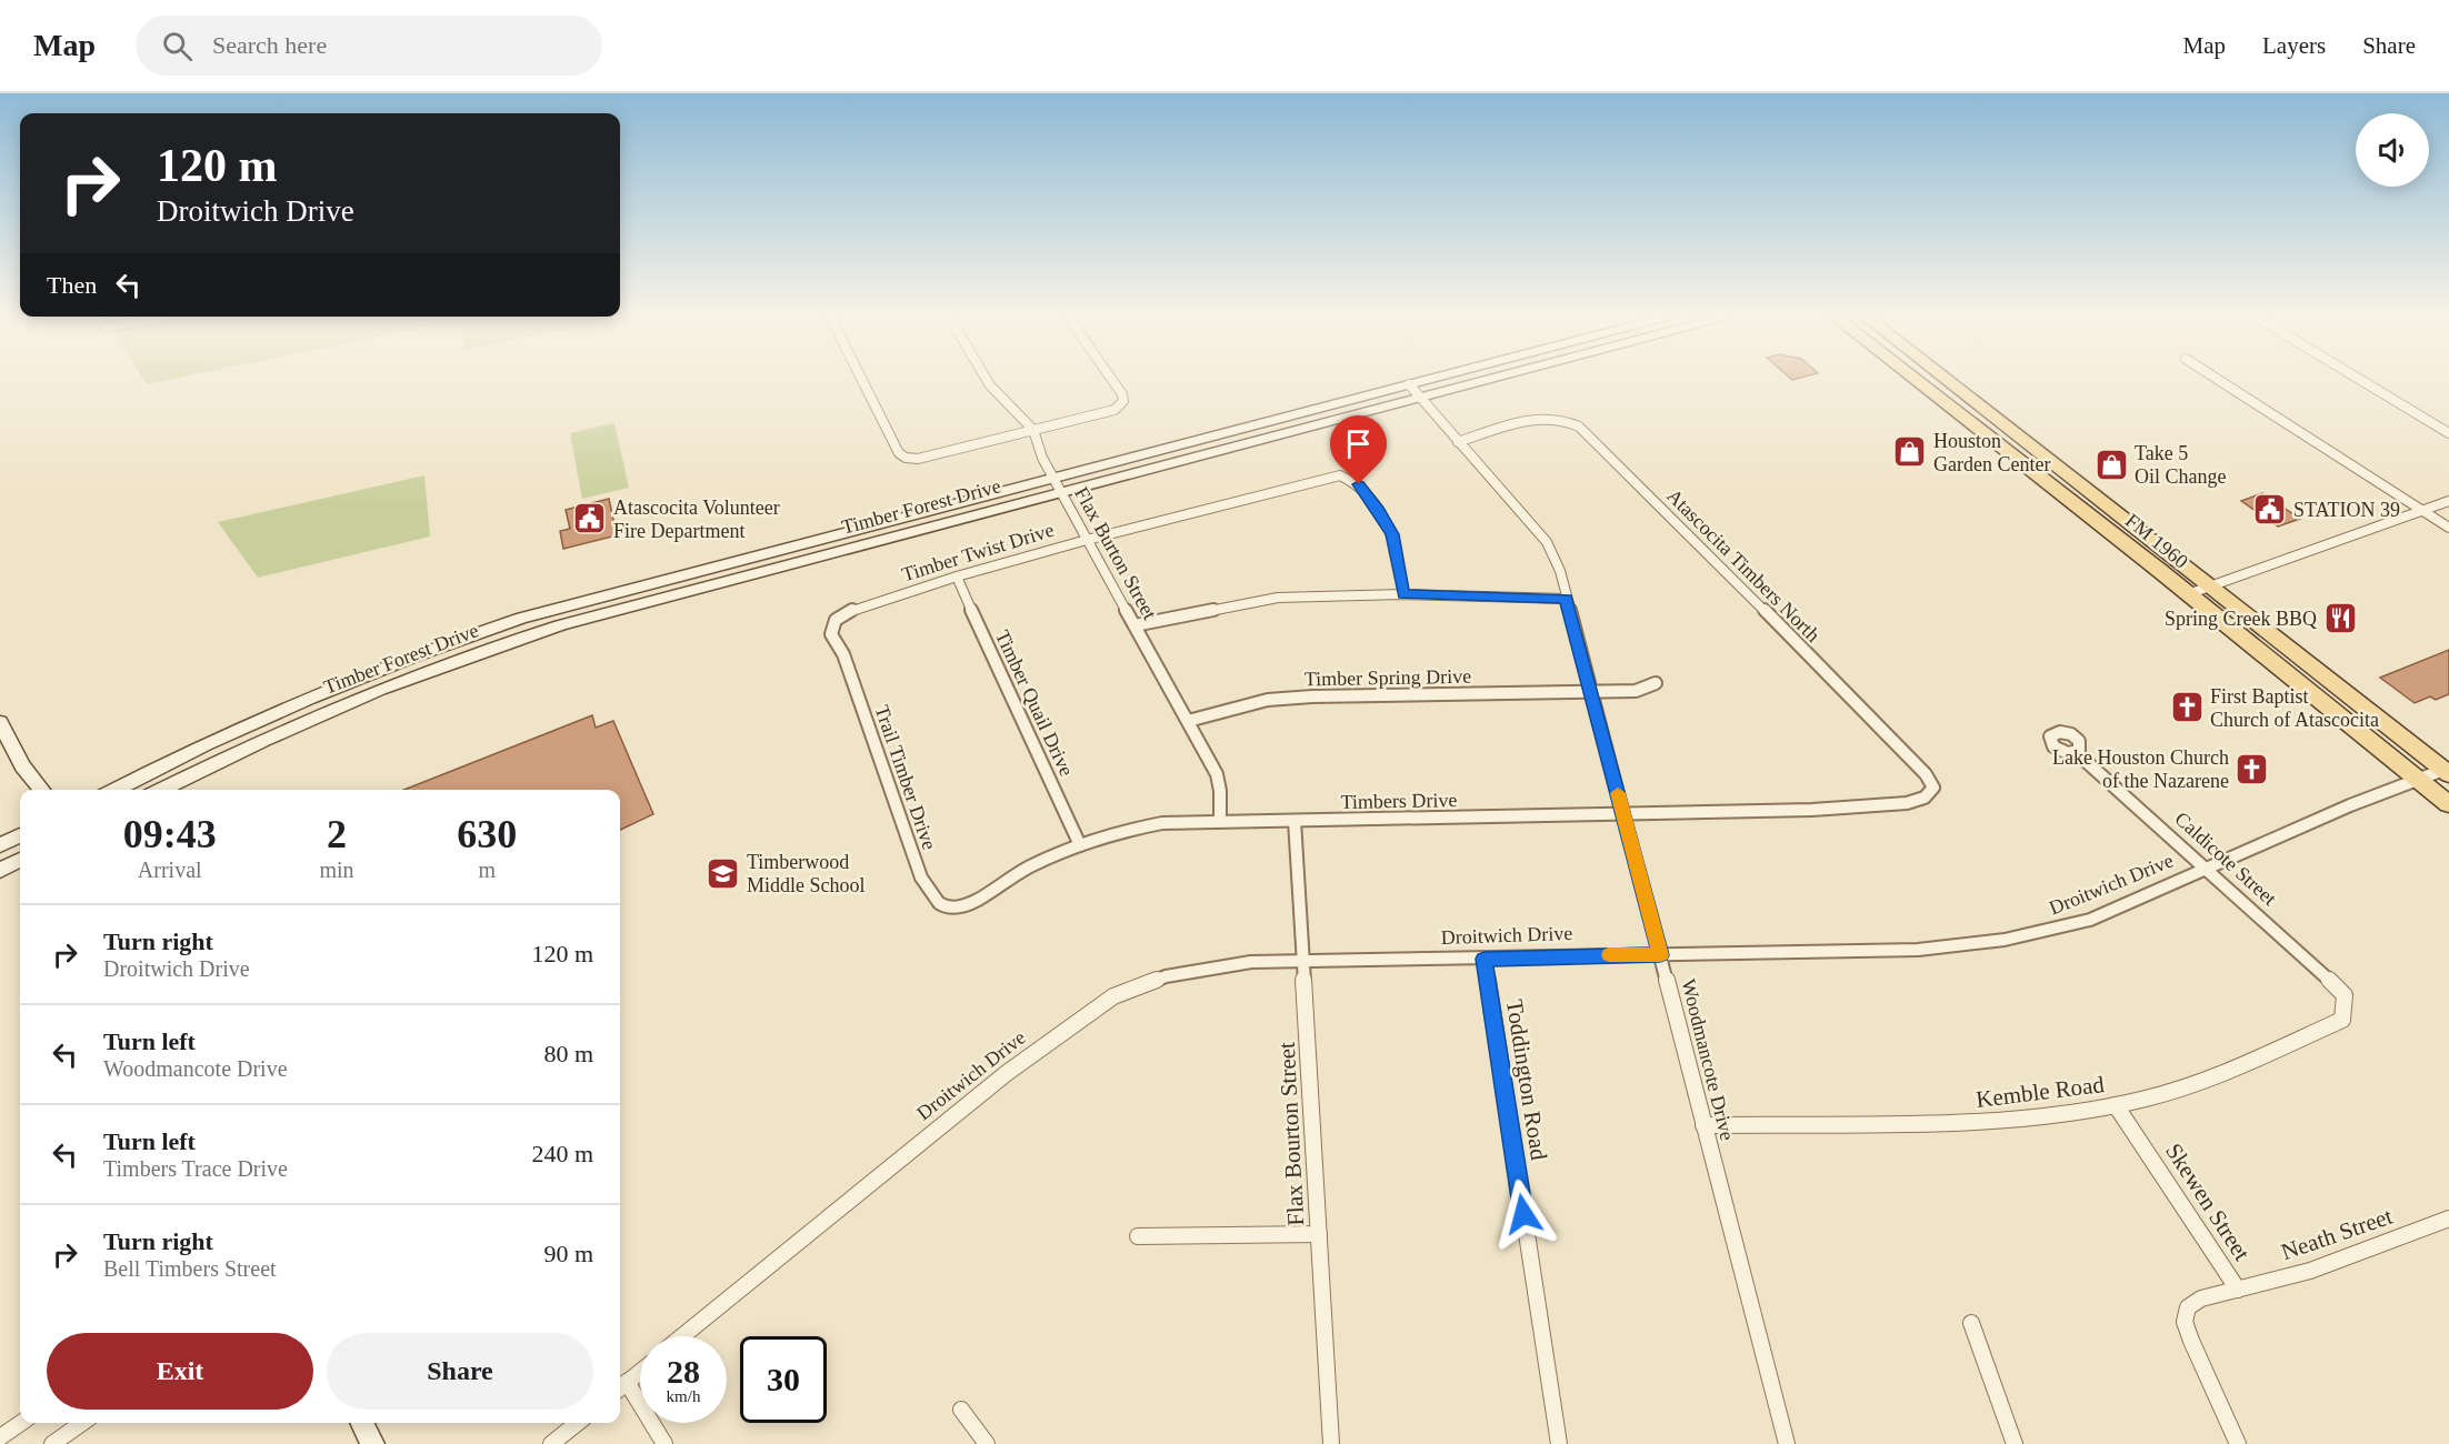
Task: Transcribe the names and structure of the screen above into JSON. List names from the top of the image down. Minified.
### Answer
{"streets":{"main road":["Timber Forest Drive","FM 1960"],"street":["Timber Twist Drive","Flax Burton Street","Atascocita Timbers North","Timber Spring Drive","Timber Quail Drive","Trail Timber Drive","Timbers Drive","Caldicote Street","Droitwich Drive","Woodmancote Drive","Toddington Road","Kemble Road","Flax Bourton Street","Skewen Street","Neath Street"]},"crossings":[["Timber Forest Drive","Flax Burton Street"],["Timber Forest Drive","Woodmancote Drive"],["FM 1960","Droitwich Drive"],["Timber Twist Drive","Flax Burton Street"],["Timber Twist Drive","Timber Quail Drive"],["Timber Twist Drive","Trail Timber Drive"],["Flax Burton Street","Timber Spring Drive"],["Flax Burton Street","Timbers Drive"],["Atascocita Timbers North","Timbers Drive"],["Atascocita Timbers North","Woodmancote Drive"],["Timber Spring Drive","Woodmancote Drive"],["Timber Quail Drive","Timbers Drive"],["Trail Timber Drive","Timbers Drive"],["Timbers Drive","Woodmancote Drive"],["Timbers Drive","Flax Bourton Street"],["Caldicote Street","Droitwich Drive"],["Caldicote Street","Kemble Road"],["Droitwich Drive","Woodmancote Drive"],["Droitwich Drive","Toddington Road"],["Droitwich Drive","Flax Bourton Street"],["Woodmancote Drive","Kemble Road"],["Kemble Road","Skewen Street"],["Skewen Street","Neath Street"]],"places":{"shop":["Houston Garden Center","Take 5 Oil Change"],"public building":["STATION 39","Atascocita Volunteer Fire Department"],"restaurant":["Spring Creek BBQ"],"church":["First Baptist Church of Atascocita","Lake Houston Church of the Nazarene"],"school or university":["Timberwood Middle School"]},"page":{"header":"Map","search":"Search here","nav":["Map","Layers","Share"],"turn":["120 m","Droitwich Drive"],"then":"Then","eta":["09:43","Arrival","2","min","630","m"],"list":[{"name":"Turn right","note":"Droitwich Drive","value":"120 m"},{"name":"Turn left","note":"Woodmancote Drive","value":"80 m"},{"name":"Turn left","note":"Timbers Trace Drive","value":"240 m"},{"name":"Turn right","note":"Bell Timbers Street","value":"90 m"}],"buttons":["Exit","Share"],"speed":"28 km/h","limit":"30"}}
